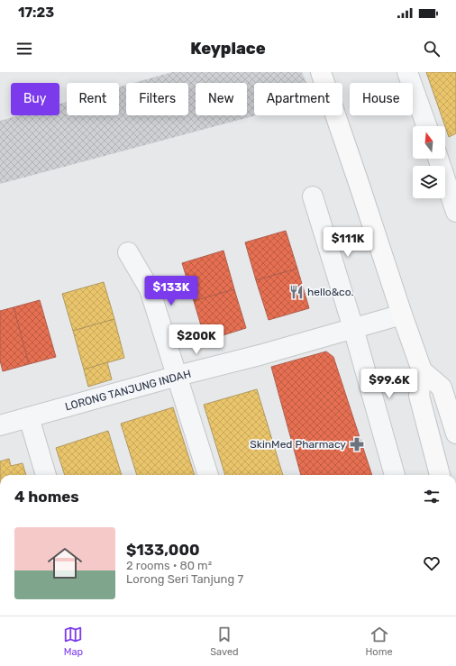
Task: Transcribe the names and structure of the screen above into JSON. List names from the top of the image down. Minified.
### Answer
{"streets":{"street":["LORONG TANJUNG INDAH"]},"places":{"restaurant":["hello&co."],"pharmacy":["SkinMed Pharmacy"]},"north":"top","page":{"status":"17:23","header":"Keyplace","chip":["Buy","Rent","Filters","New","Apartment","House"],"price":["$111K","$133K","$200K","$99.6K"],"heading":"4 homes","list":[{"name":"$133,000","note":"2 rooms · 80 m² · Lorong Seri Tanjung 7"}],"tabs":["Map","Saved","Home"]}}
